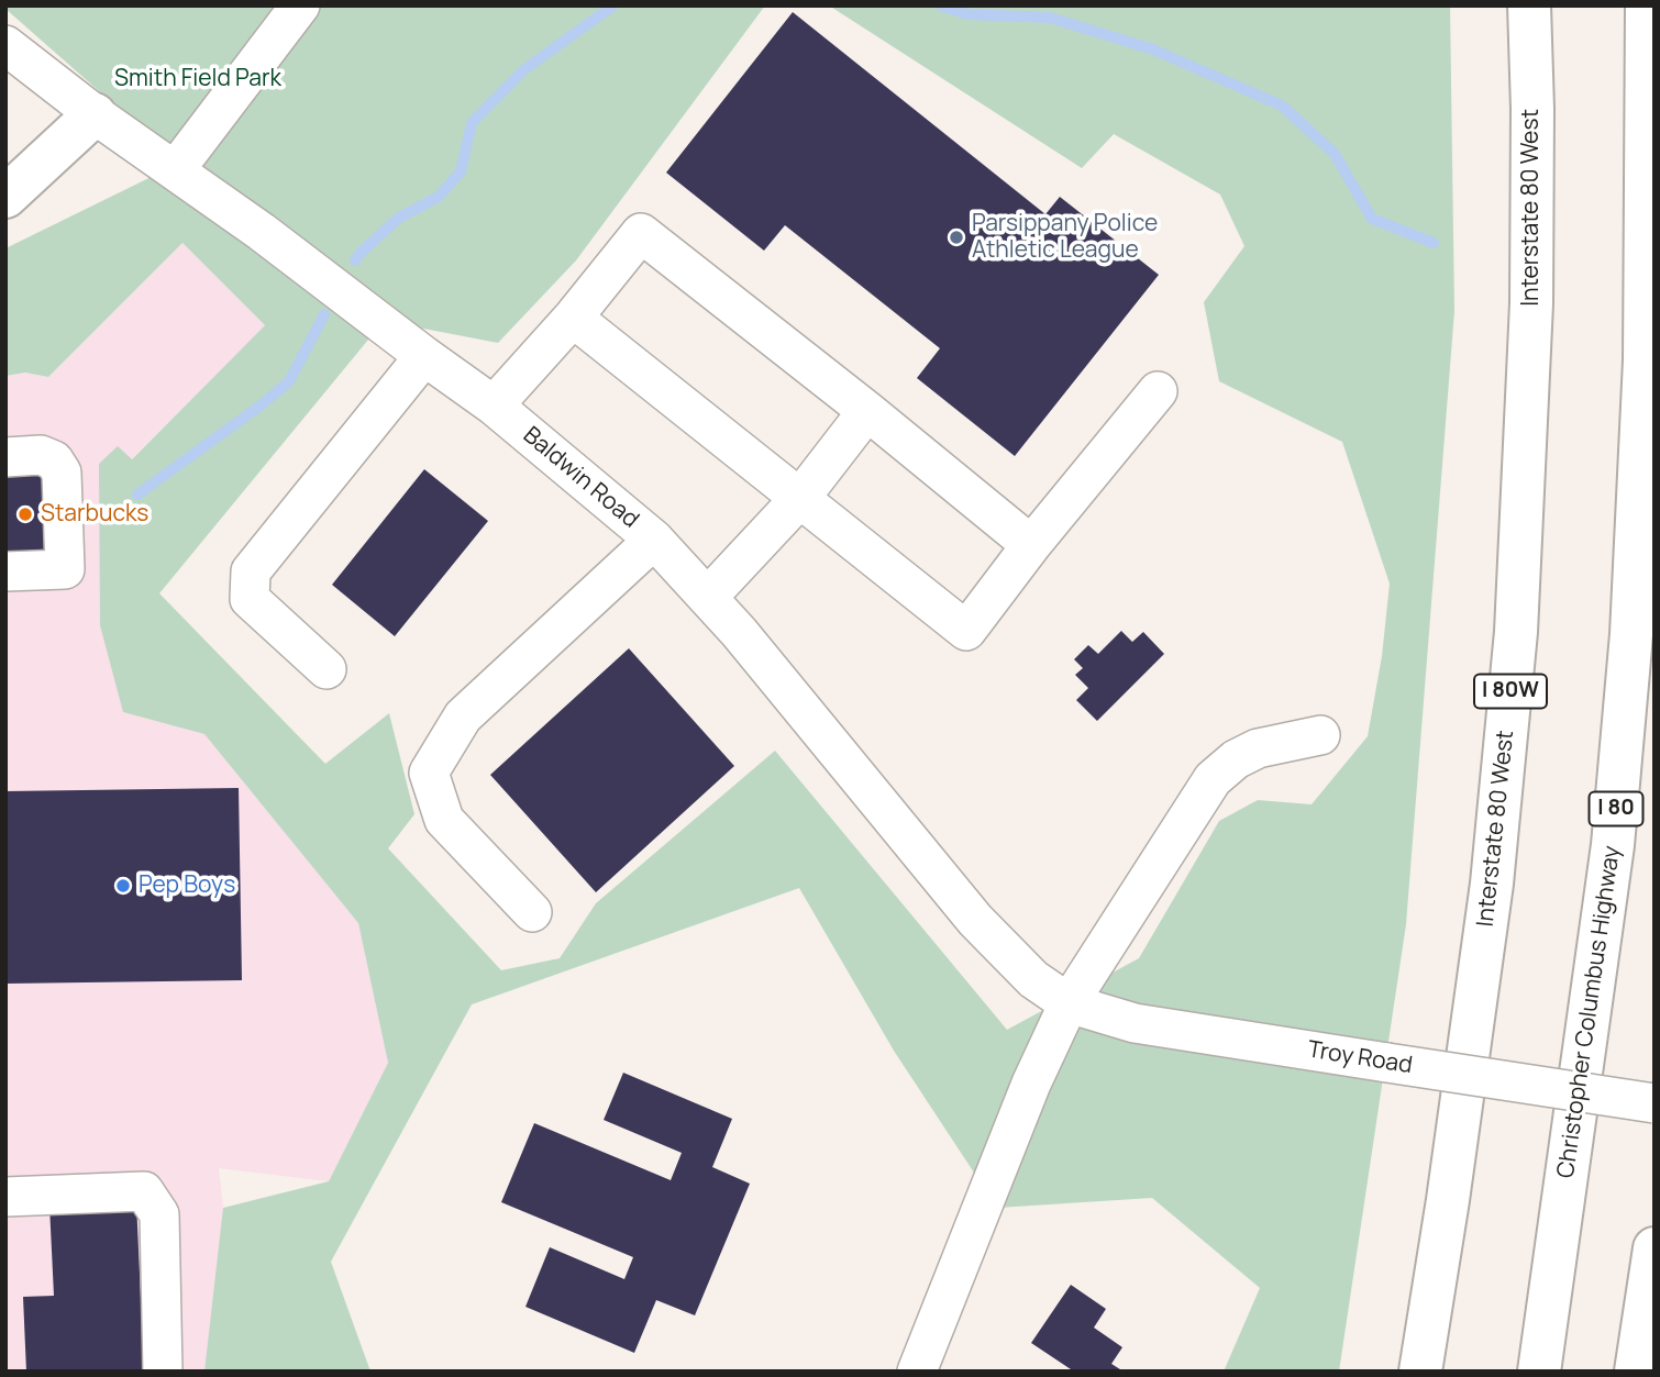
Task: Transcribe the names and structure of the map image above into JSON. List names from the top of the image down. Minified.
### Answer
{"streets":{"highway":["Interstate 80 West","I 80W","I 80","Christopher Columbus Highway"],"street":["Baldwin Road","Troy Road"]},"crossings":[["Baldwin Road","Troy Road"]],"parks":["Smith Field Park"],"places":["Parsippany Police Athletic League","Starbucks","Pep Boys"]}
